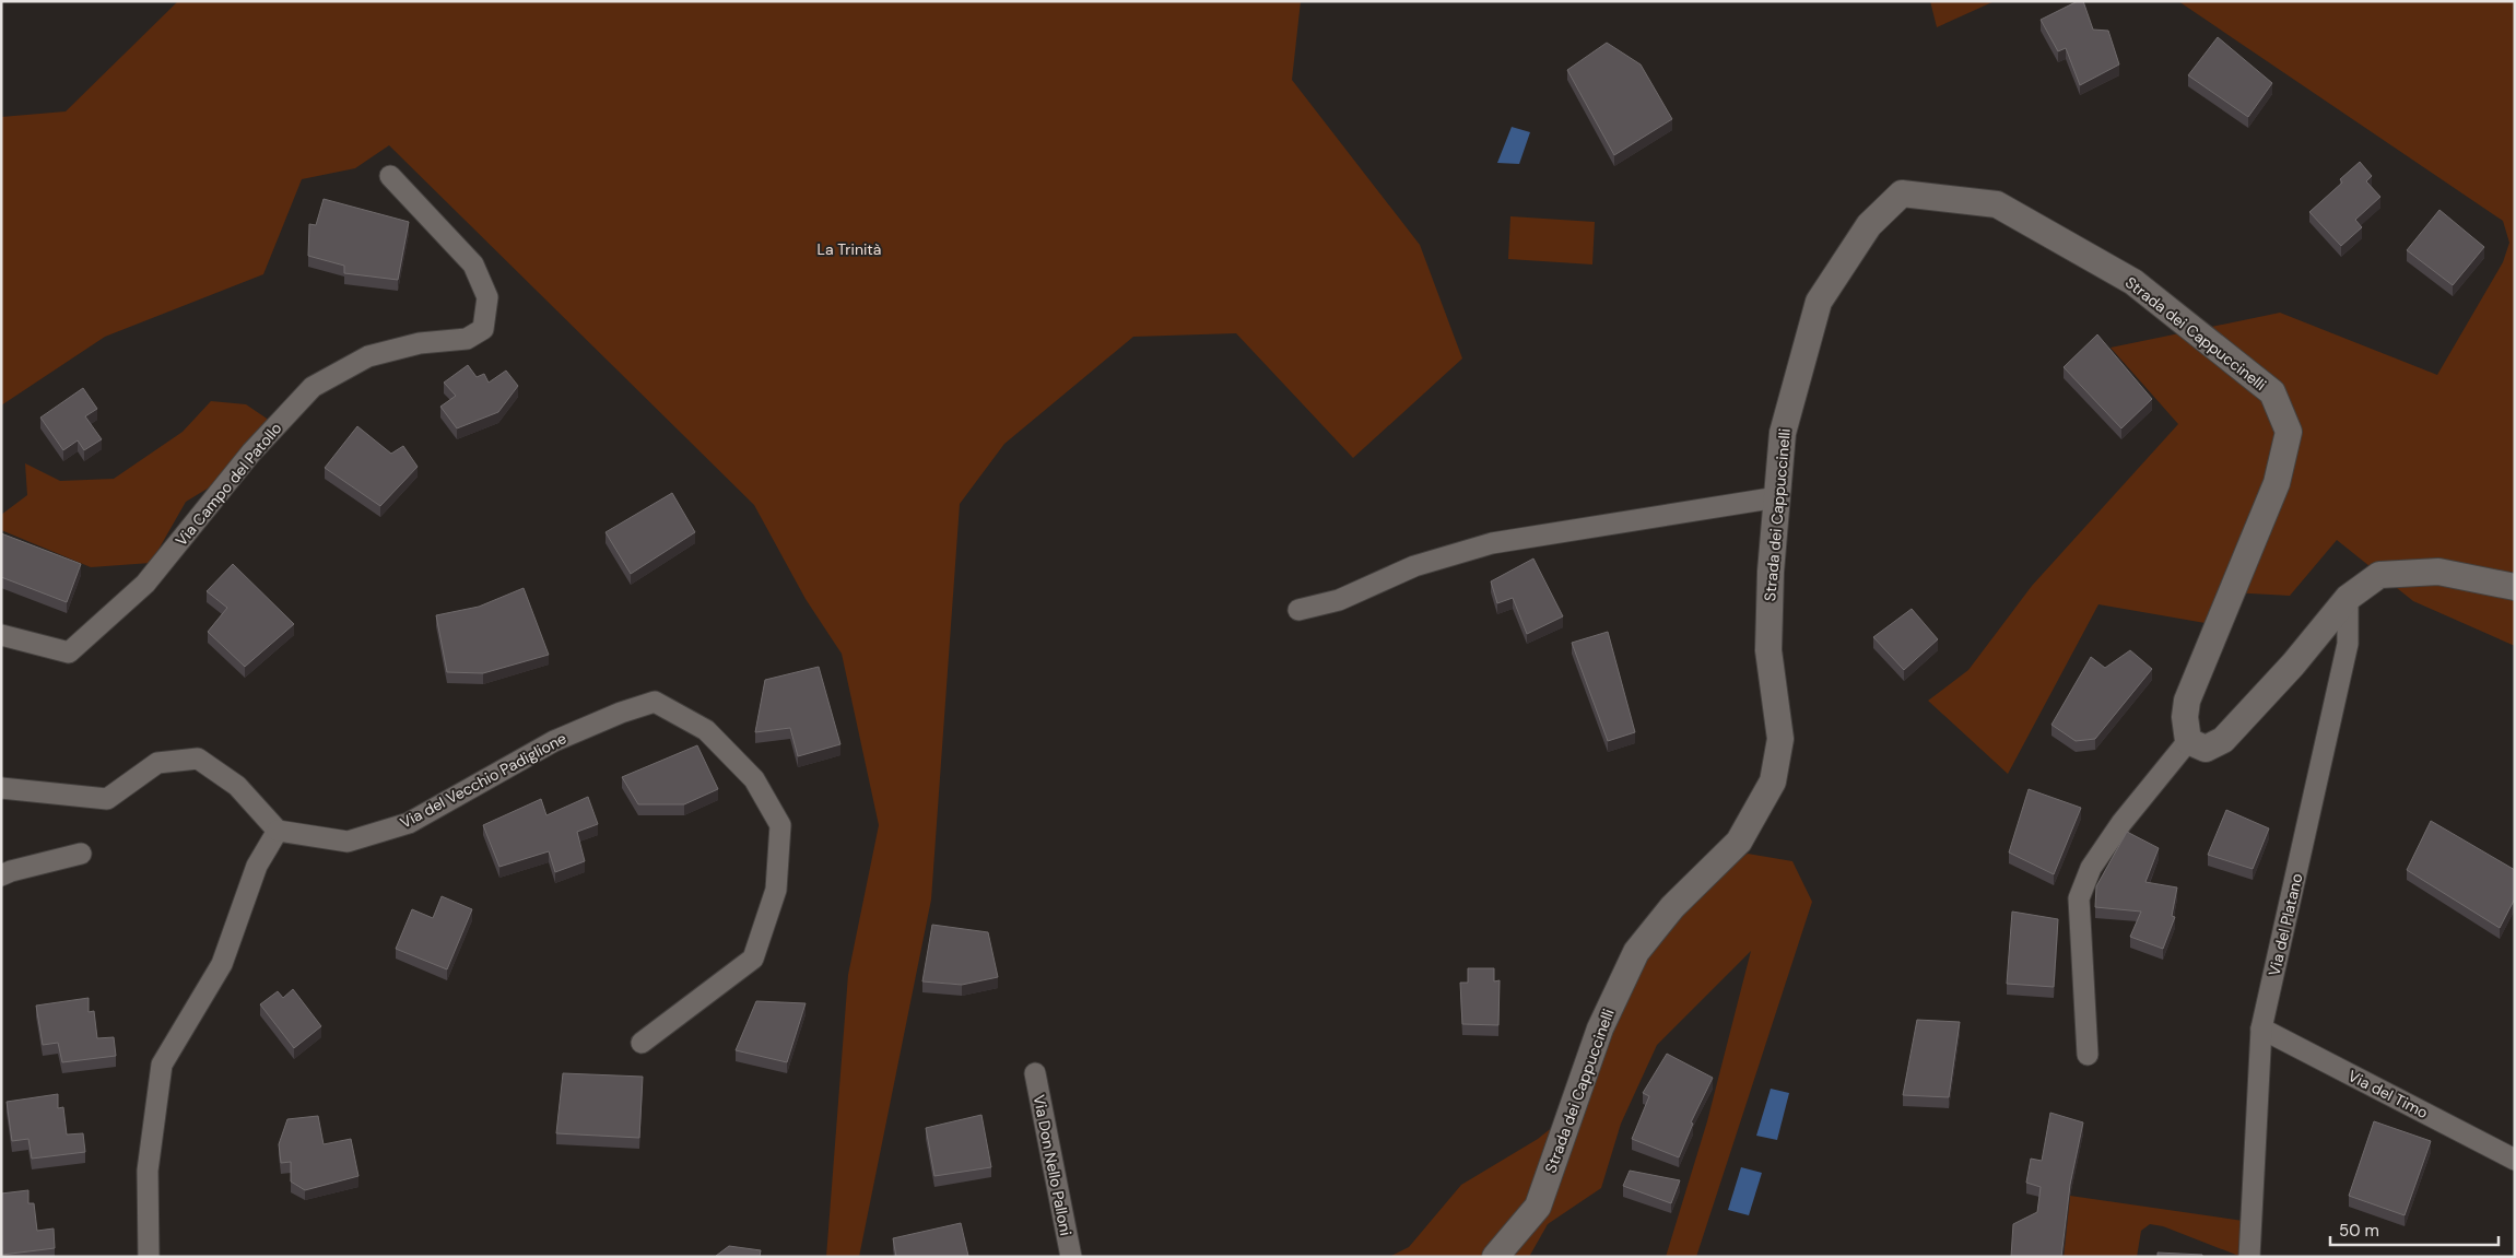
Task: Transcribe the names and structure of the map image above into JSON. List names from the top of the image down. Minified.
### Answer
{"streets":{"street":["Strada dei Cappuccinelli","Via Campo del Patollo","Via del Vecchio Padiglione","Via del Platano","Via del Timo","Via Don Nello Palloni"]},"crossings":[["Via del Platano","Via del Timo"]],"parks":["La Trinità"],"scale_bar":"50 m"}
